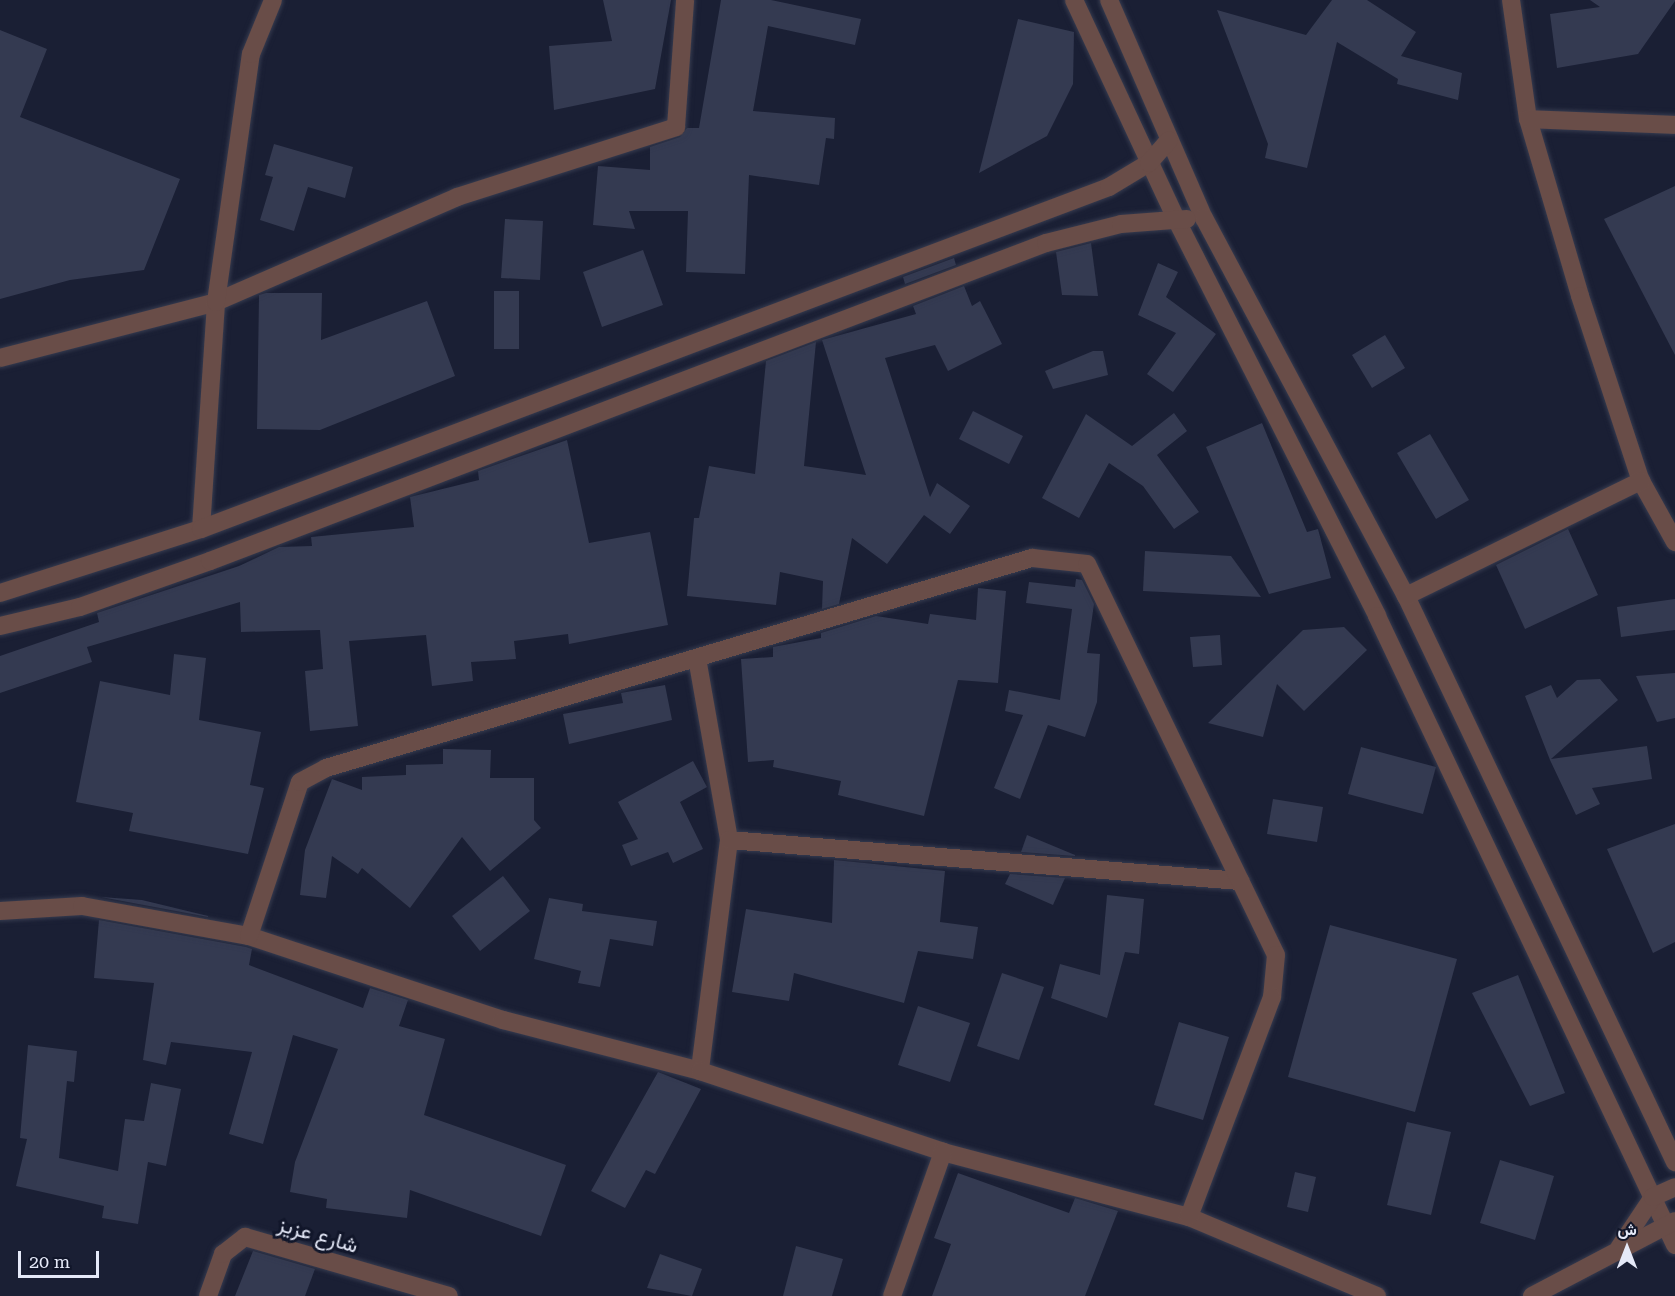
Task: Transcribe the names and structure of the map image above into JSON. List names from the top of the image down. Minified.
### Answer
{"streets":{"street":["شارع عزيز"]},"scale_bar":"20 m","north":"top"}
